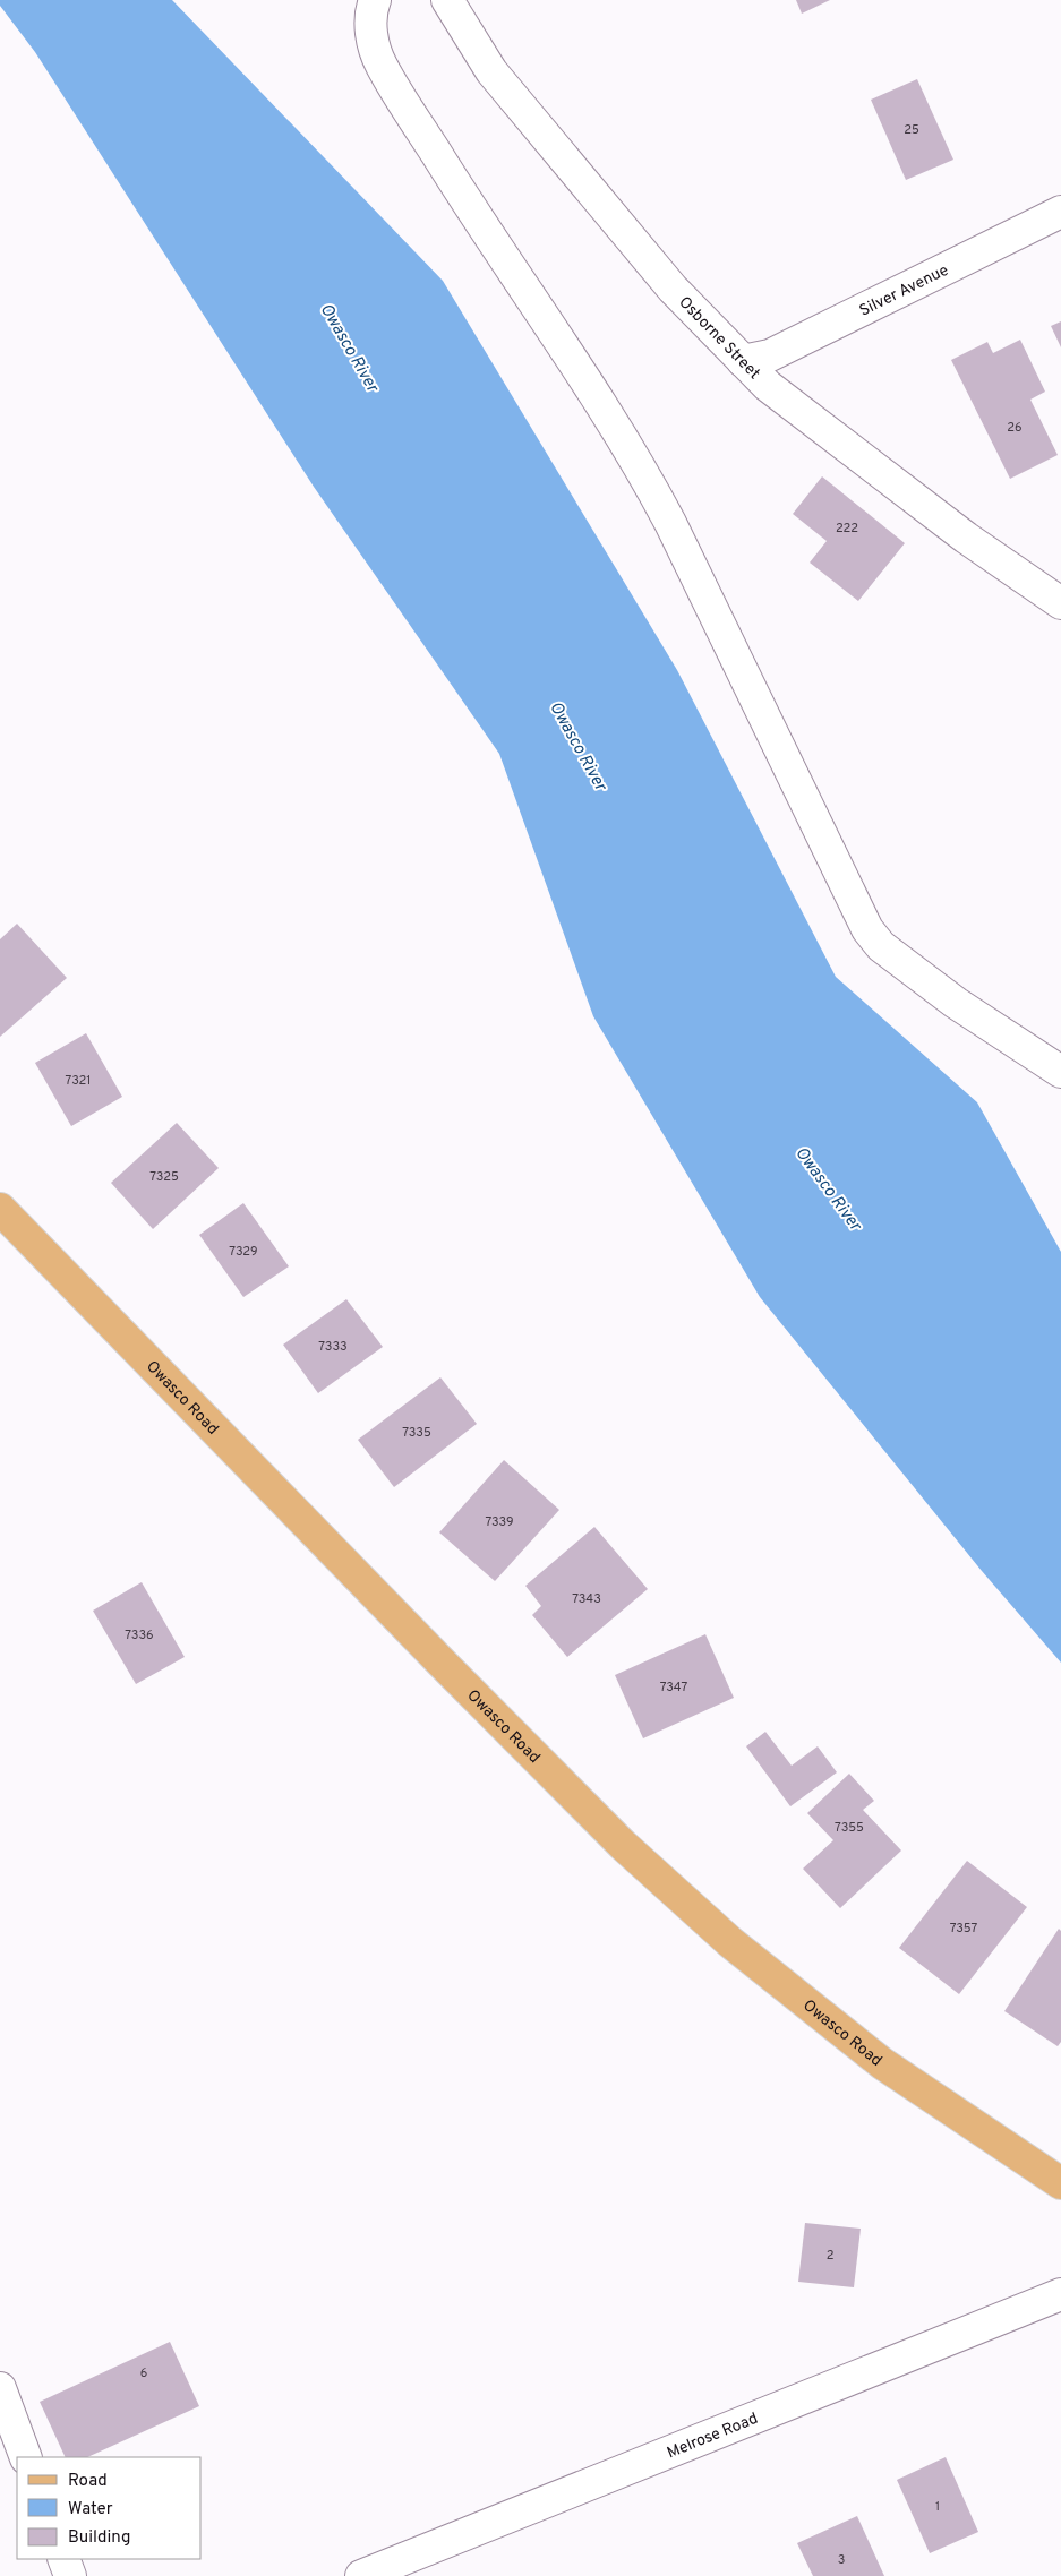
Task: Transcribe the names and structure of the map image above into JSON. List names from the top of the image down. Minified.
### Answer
{"streets":{"main road":["Owasco Road"],"street":["Silver Avenue","Osborne Street","Melrose Road"]},"crossings":[["Silver Avenue","Osborne Street"]],"water":["Owasco River"],"house_numbers":["25","26","222","7321","7325","7329","7333","7335","7339","7343","7336","7347","7355","7357","2","6","1","3"],"legend":["Road","Water","Building"]}
